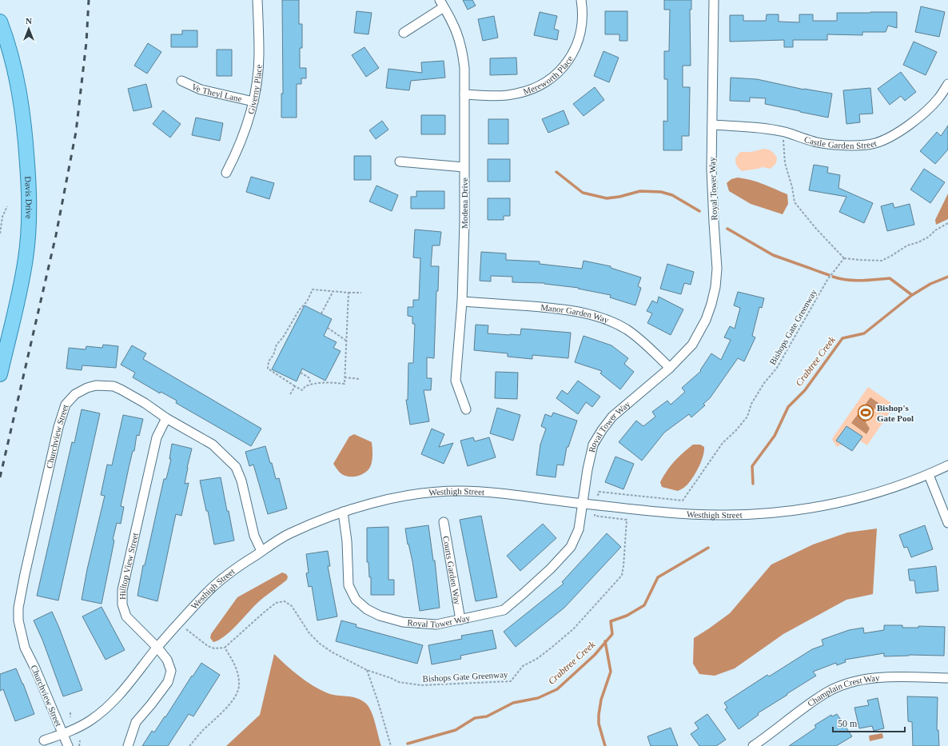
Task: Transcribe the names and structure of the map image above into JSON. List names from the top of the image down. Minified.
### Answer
{"streets":{"main road":["Davis Drive"],"street":["Mereworth Place","Giverny Place","Ve Theyl Lane","Castle Garden Street","Royal Tower Way","Modena Drive","Manor Garden Way","Churchview Street","Westhigh Street","Hilltop View Street","Courts Garden Way","Champlain Crest Way"],"path":["Bishops Gate Greenway"]},"crossings":[["Mereworth Place","Modena Drive"],["Giverny Place","Ve Theyl Lane"],["Castle Garden Street","Royal Tower Way"],["Royal Tower Way","Manor Garden Way"],["Royal Tower Way","Westhigh Street"],["Royal Tower Way","Courts Garden Way"],["Modena Drive","Manor Garden Way"],["Churchview Street","Westhigh Street"],["Churchview Street","Hilltop View Street"],["Westhigh Street","Hilltop View Street"]],"water":["Crabtree Creek"],"places":{"sports":["Bishop's Gate Pool"]},"scale_bar":"50 m","north":"top"}
